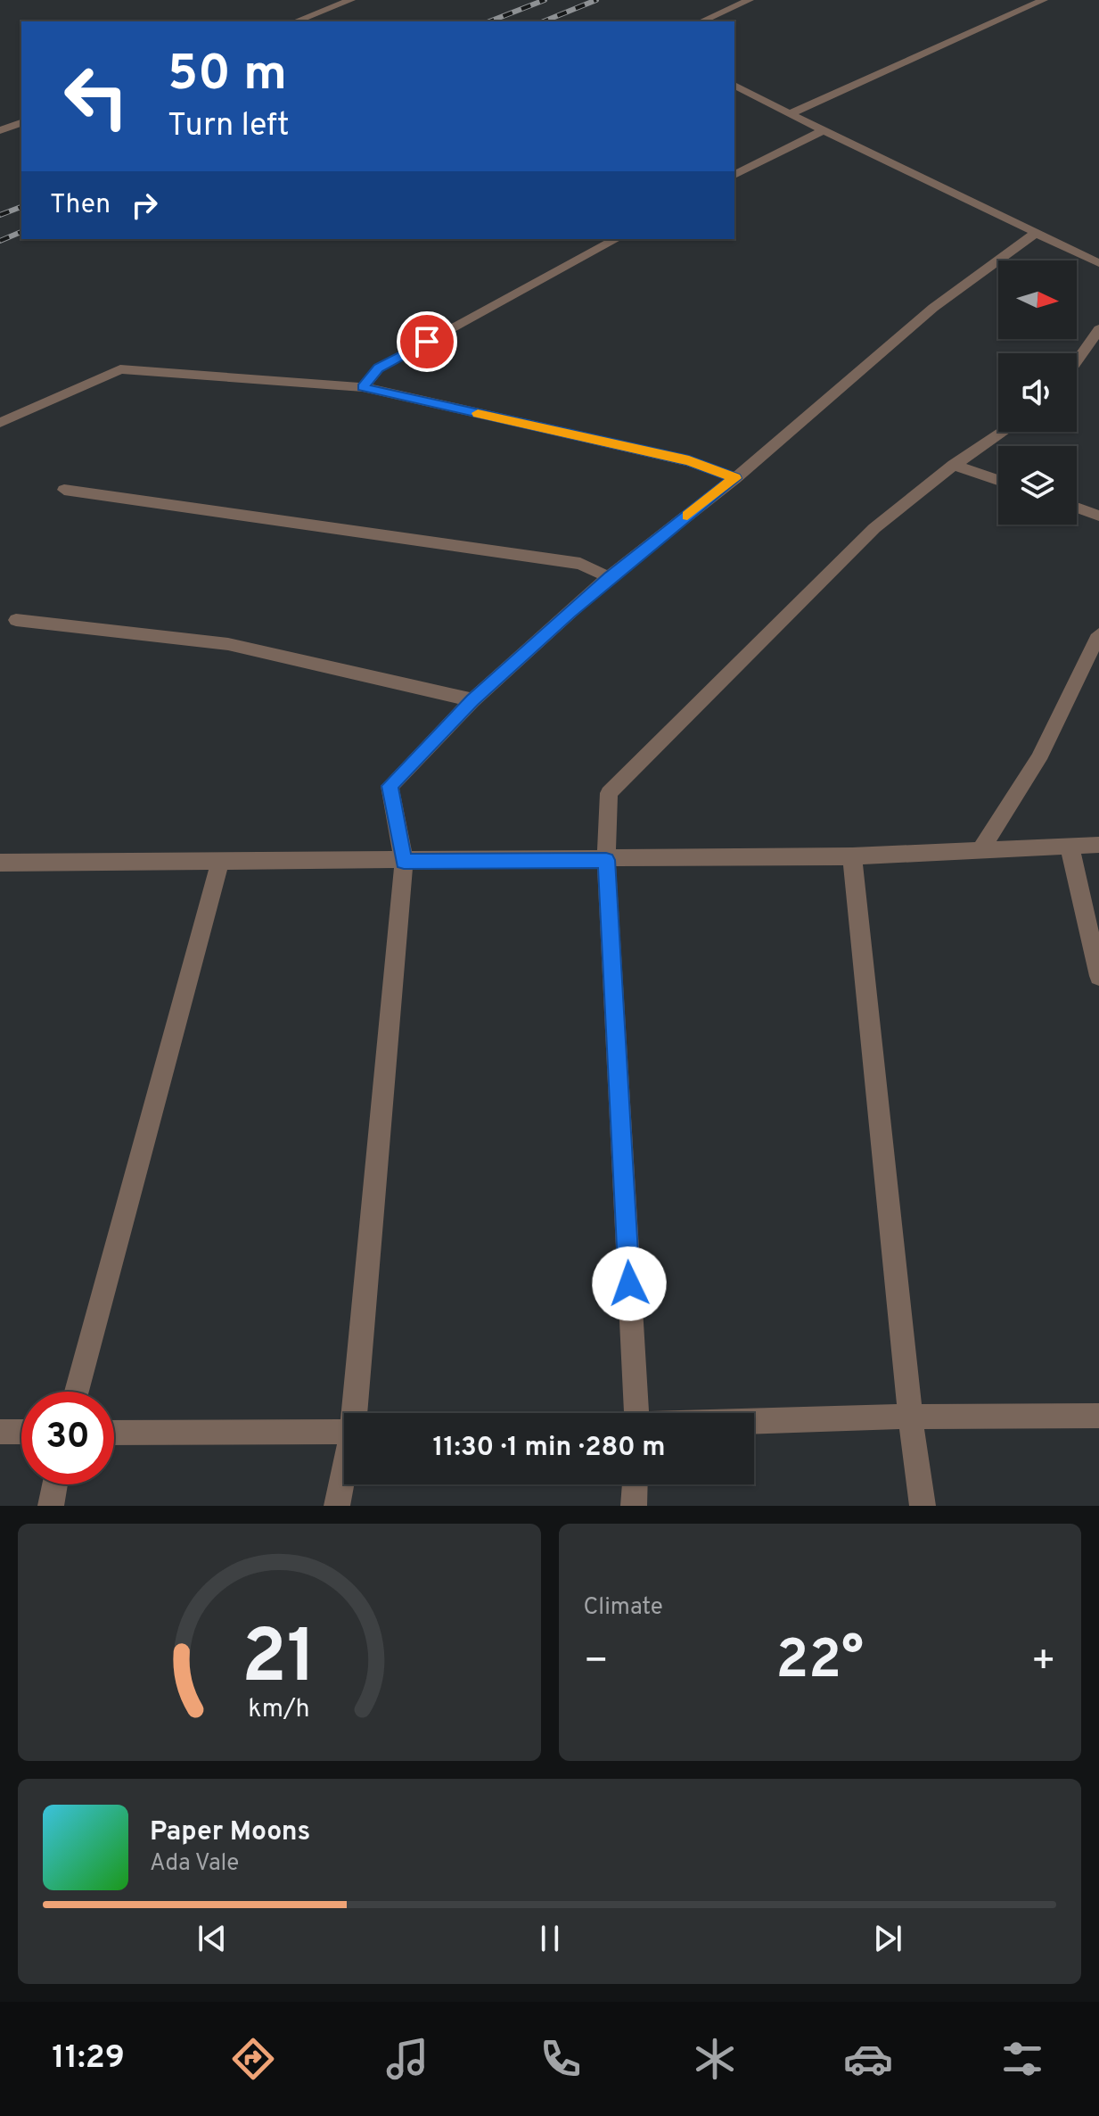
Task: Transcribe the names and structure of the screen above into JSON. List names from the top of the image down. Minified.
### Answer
{"north":"right","page":{"turn":["50 m","Turn left"],"then":"Then","limit":"30","trip":"11:30 · 1 min · 280 m","tile":"Climate","heat":["−","22°","+"],"song":["Paper Moons","Ada Vale"],"tabs":"11:29","gauge":["21","km/h"]}}
